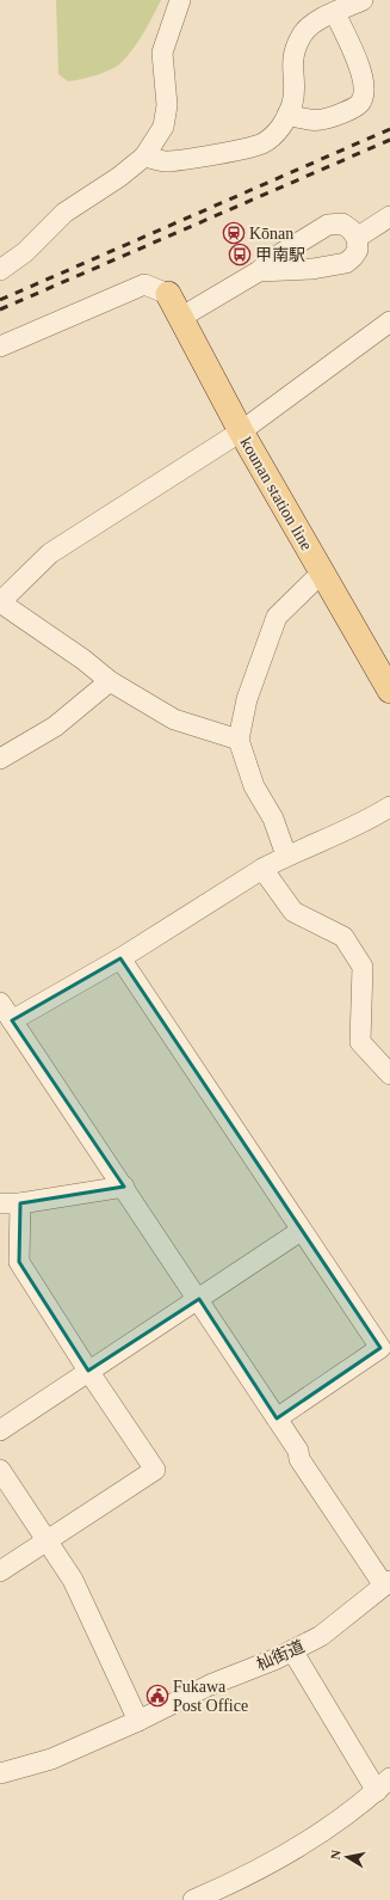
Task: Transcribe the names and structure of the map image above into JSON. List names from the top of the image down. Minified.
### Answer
{"streets":{"main road":["kounan station line"],"street":["杣街道"]},"places":{"station":["Kōnan"],"bus stop":["甲南駅"],"public building":["Fukawa Post Office"]},"north":"left"}
